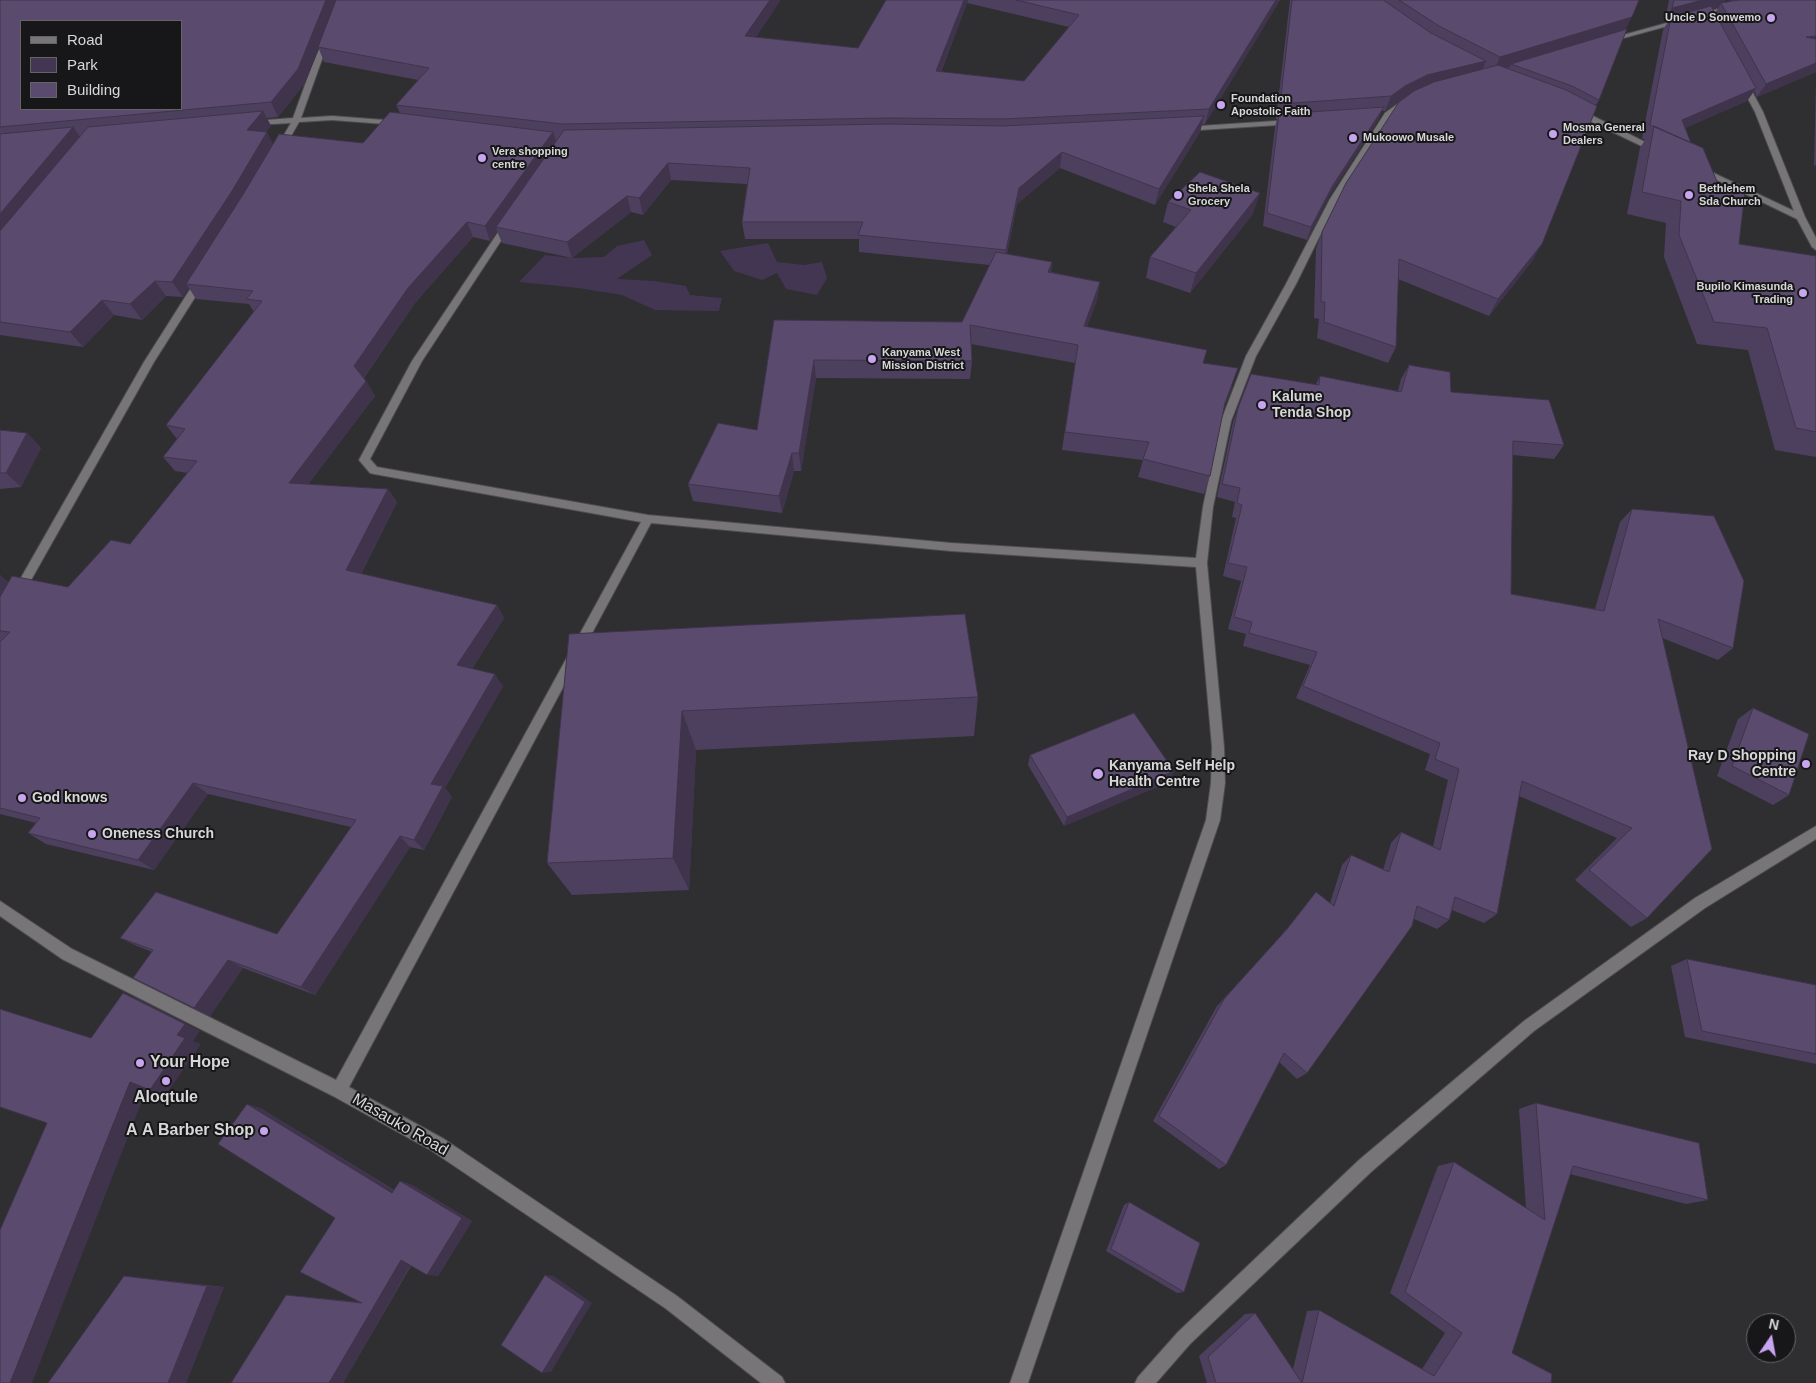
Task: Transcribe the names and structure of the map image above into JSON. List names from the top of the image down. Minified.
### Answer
{"streets":{"street":["Masauko Road"]},"places":["Uncle D Sonwemo","Foundation Apostolic Faith","Mosma General Dealers","Mukoowo Musale","Vera shopping centre","Shela Shela Grocery","Bethlehem Sda Church","Bupilo Kimasunda Trading","Kanyama West Mission District","Kalume Tenda Shop","Ray D Shopping Centre","Kanyama Self Help Health Centre","God knows","Oneness Church","Your Hope","Aloqtule","A A Barber Shop"],"legend":["Road","Park","Building"],"north":"top"}
